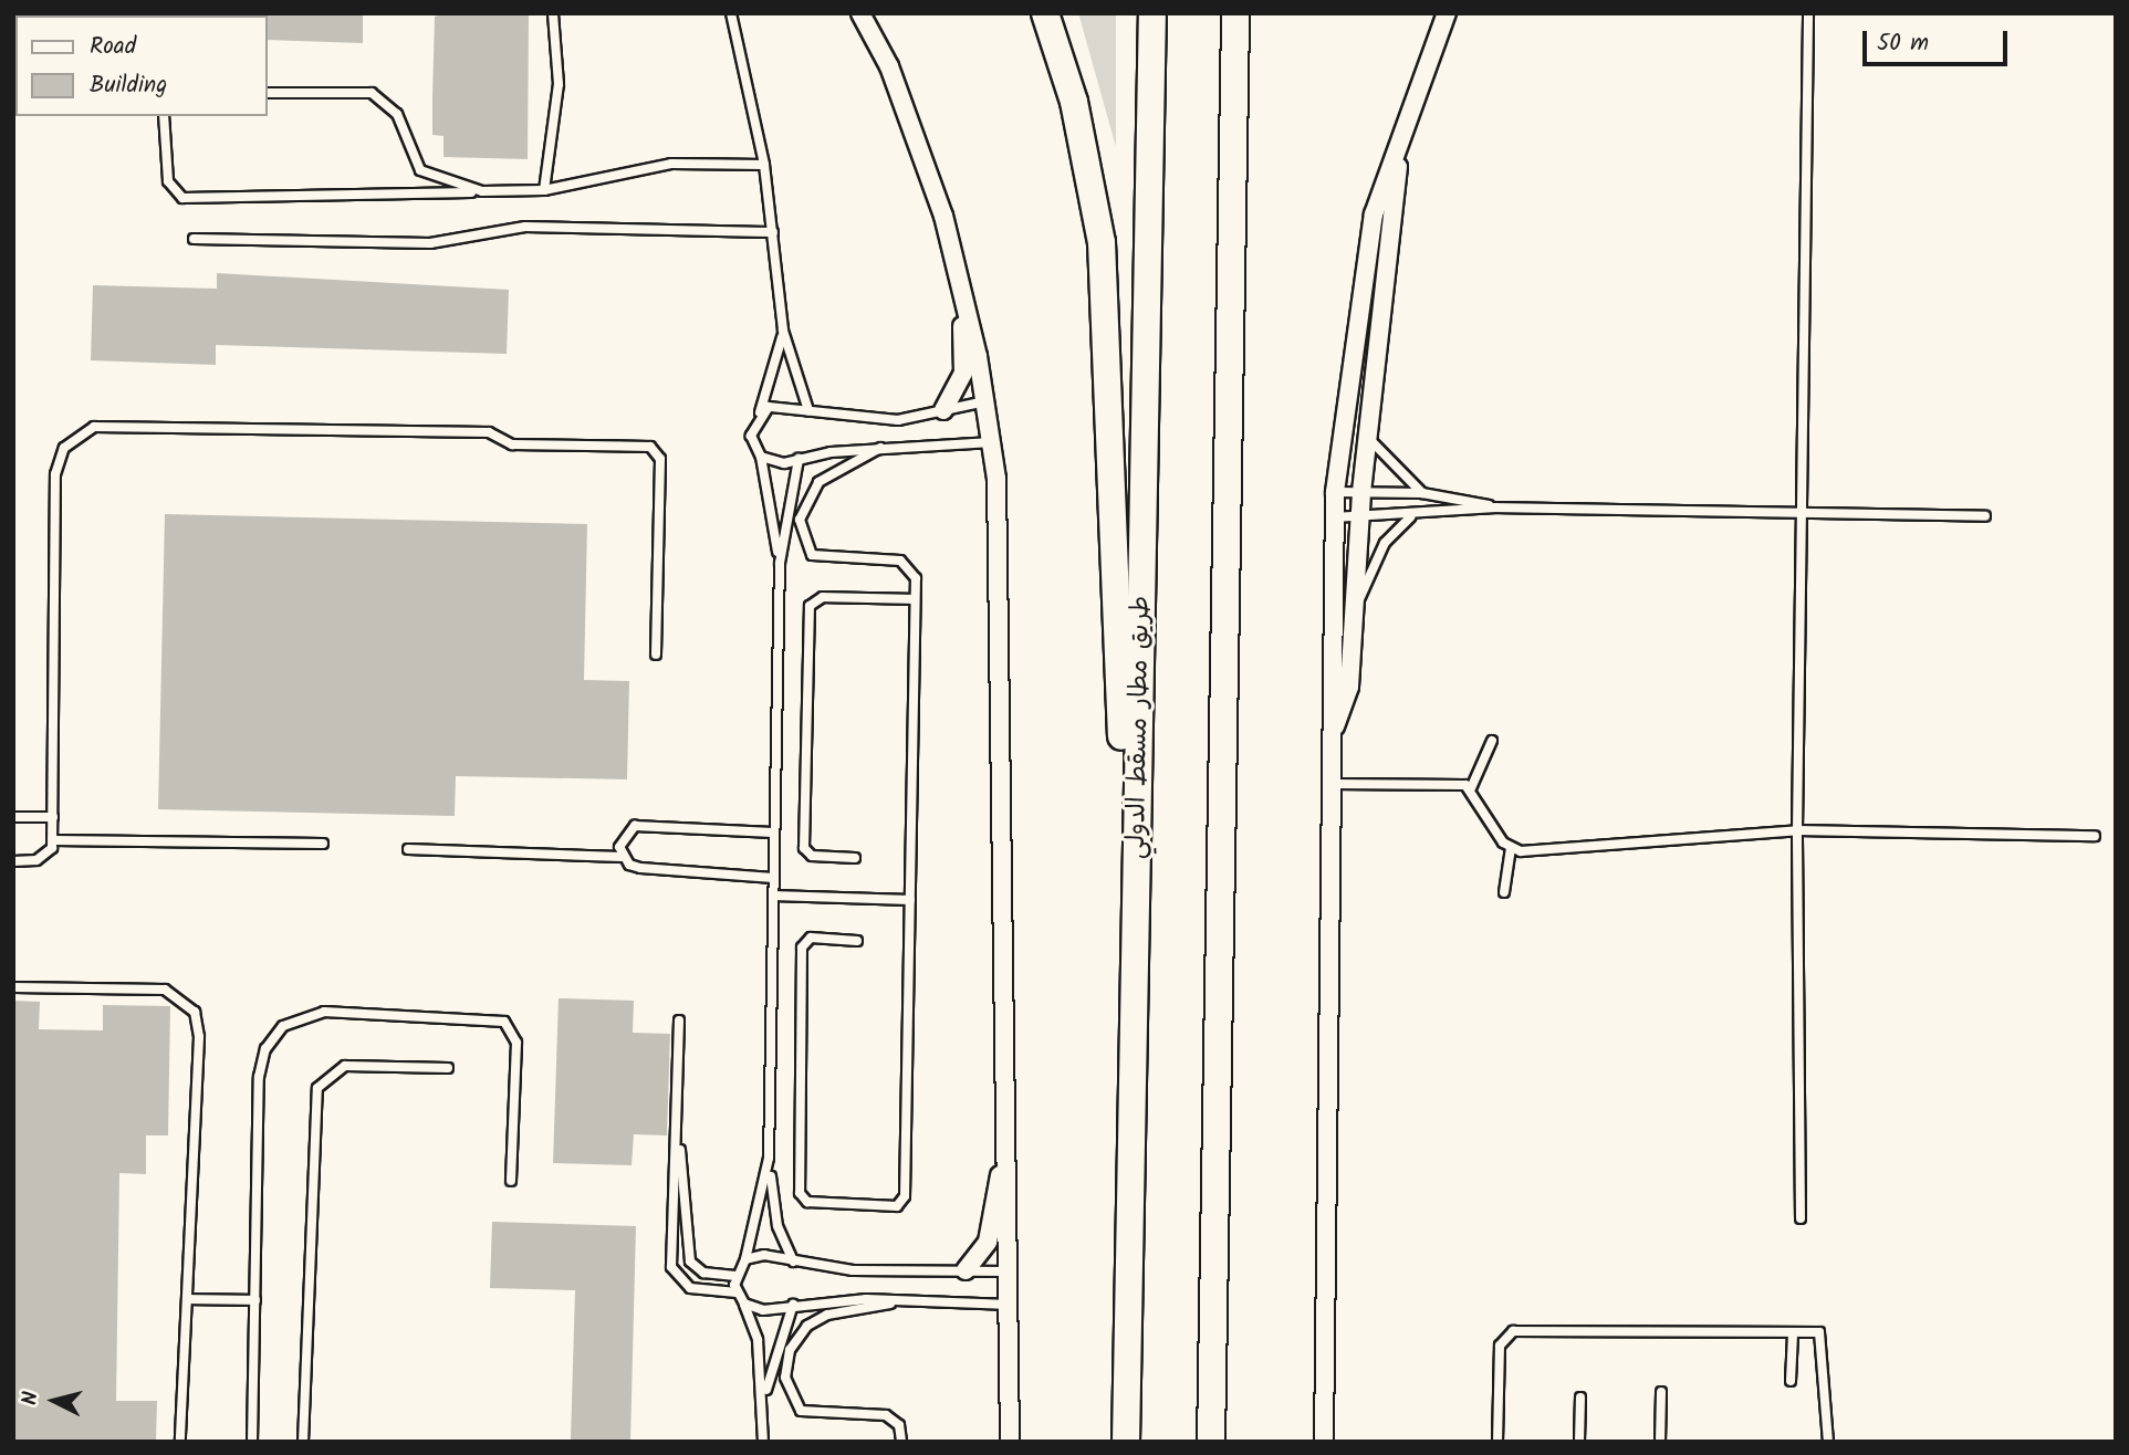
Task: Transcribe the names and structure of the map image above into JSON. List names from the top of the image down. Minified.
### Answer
{"streets":{"main road":["طريق مطار مسقط الدولي"]},"legend":["Road","Building"],"scale_bar":"50 m","north":"left"}
